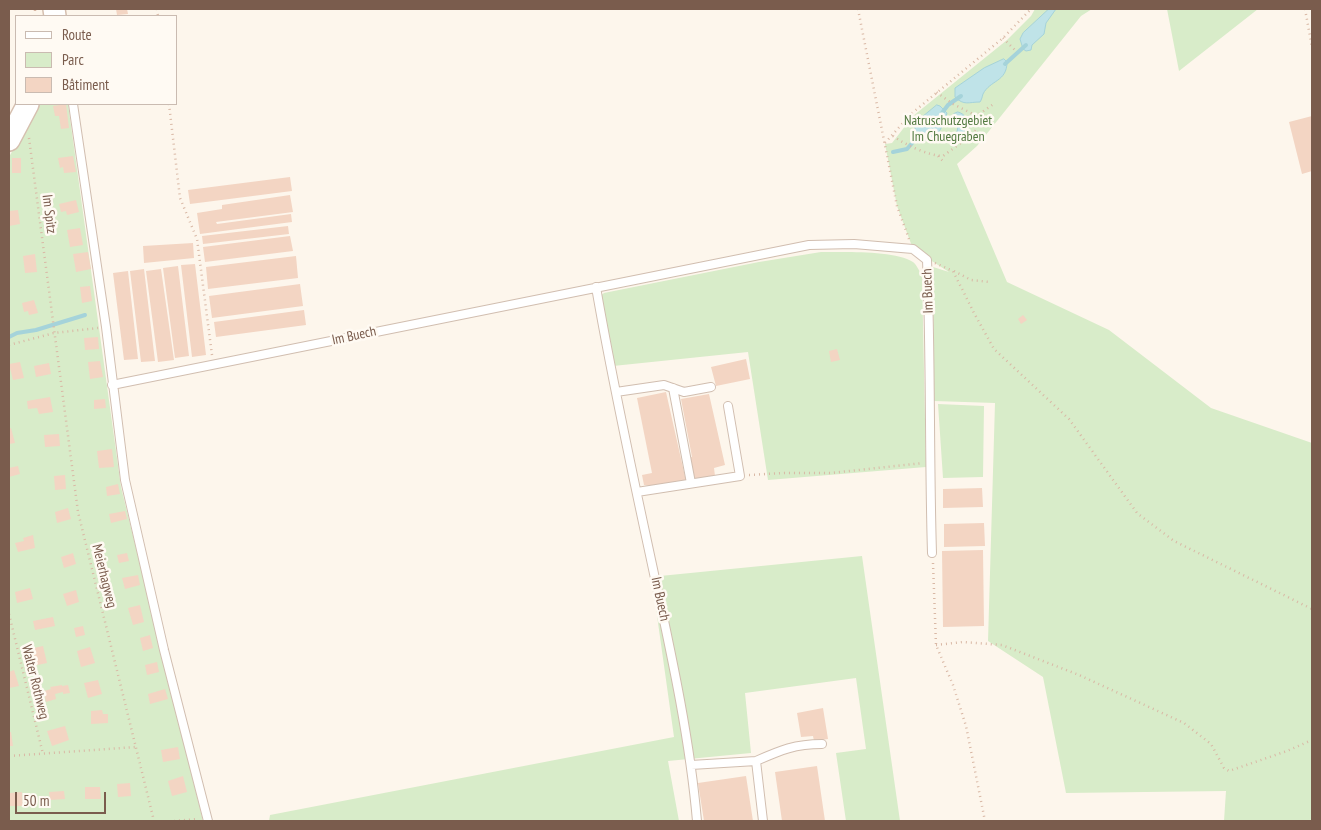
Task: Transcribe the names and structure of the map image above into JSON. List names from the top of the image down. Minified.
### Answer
{"streets":{"lane":["Im Buech"],"path":["Im Spitz","Meierhagweg","Walter Rothweg"]},"crossings":[["Im Spitz","Meierhagweg"]],"parks":["Natruschutzgebiet Im Chuegraben"],"legend":["Route","Parc","Bâtiment"],"scale_bar":"50 m"}
